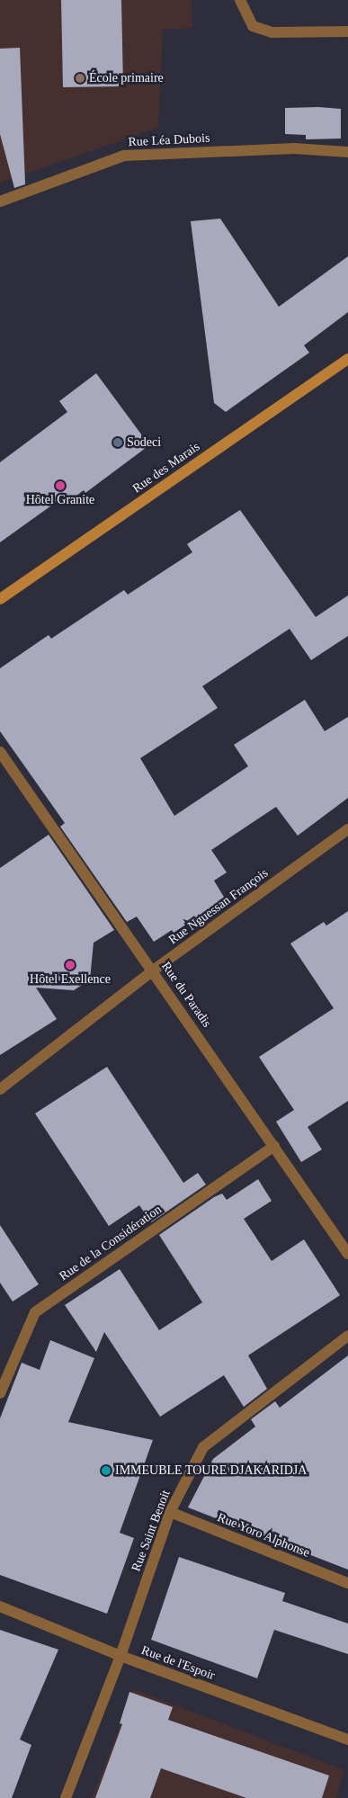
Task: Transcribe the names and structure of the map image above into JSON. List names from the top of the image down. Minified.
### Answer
{"streets":{"street":["Rue Léa Dubois","Rue des Marais","Rue Nguessan François","Rue du Paradis","Rue de la Considération","Rue Saint Benoit","Rue Yoro Alphonse","Rue de l'Espoir"]},"crossings":[["Rue Nguessan François","Rue du Paradis"],["Rue du Paradis","Rue de la Considération"],["Rue Saint Benoit","Rue Yoro Alphonse"],["Rue Saint Benoit","Rue de l'Espoir"]],"places":["École primaire","Sodeci","Hôtel Granite","Hôtel Exellence","IMMEUBLE TOURE DJAKARIDJA"]}
